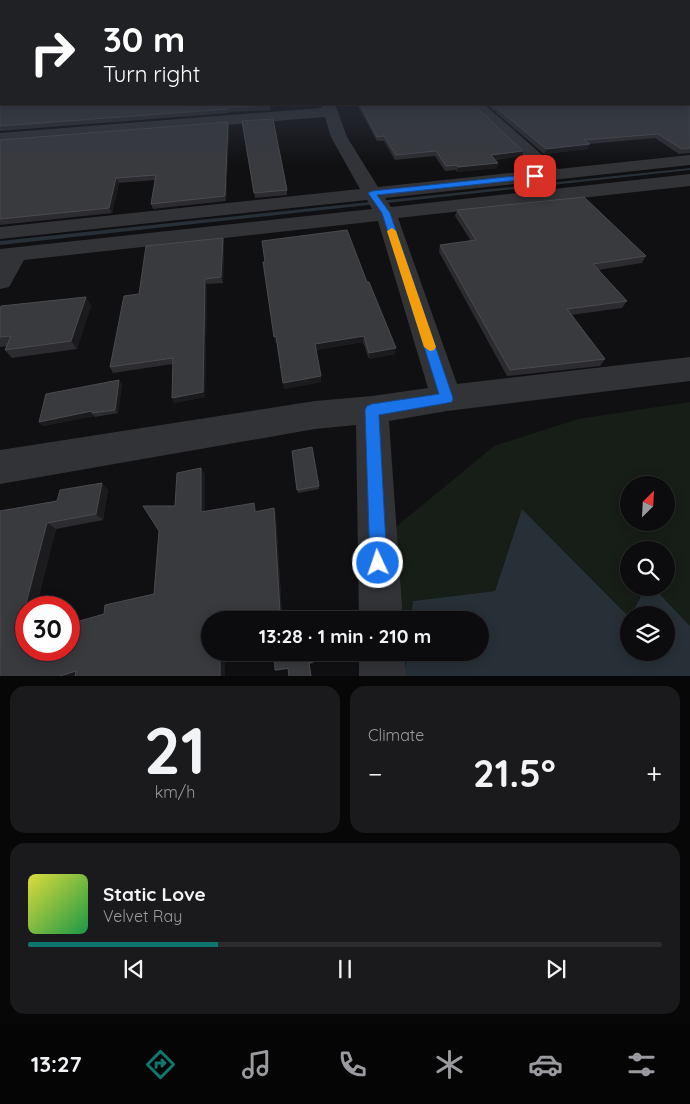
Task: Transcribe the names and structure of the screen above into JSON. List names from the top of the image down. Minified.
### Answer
{"north":"top right","page":{"turn":["30 m","Turn right"],"limit":"30","trip":"13:28 · 1 min · 210 m","tile":[["21","km/h"],"Climate"],"heat":["−","21.5°","+"],"song":["Static Love","Velvet Ray"],"tabs":"13:27"}}
